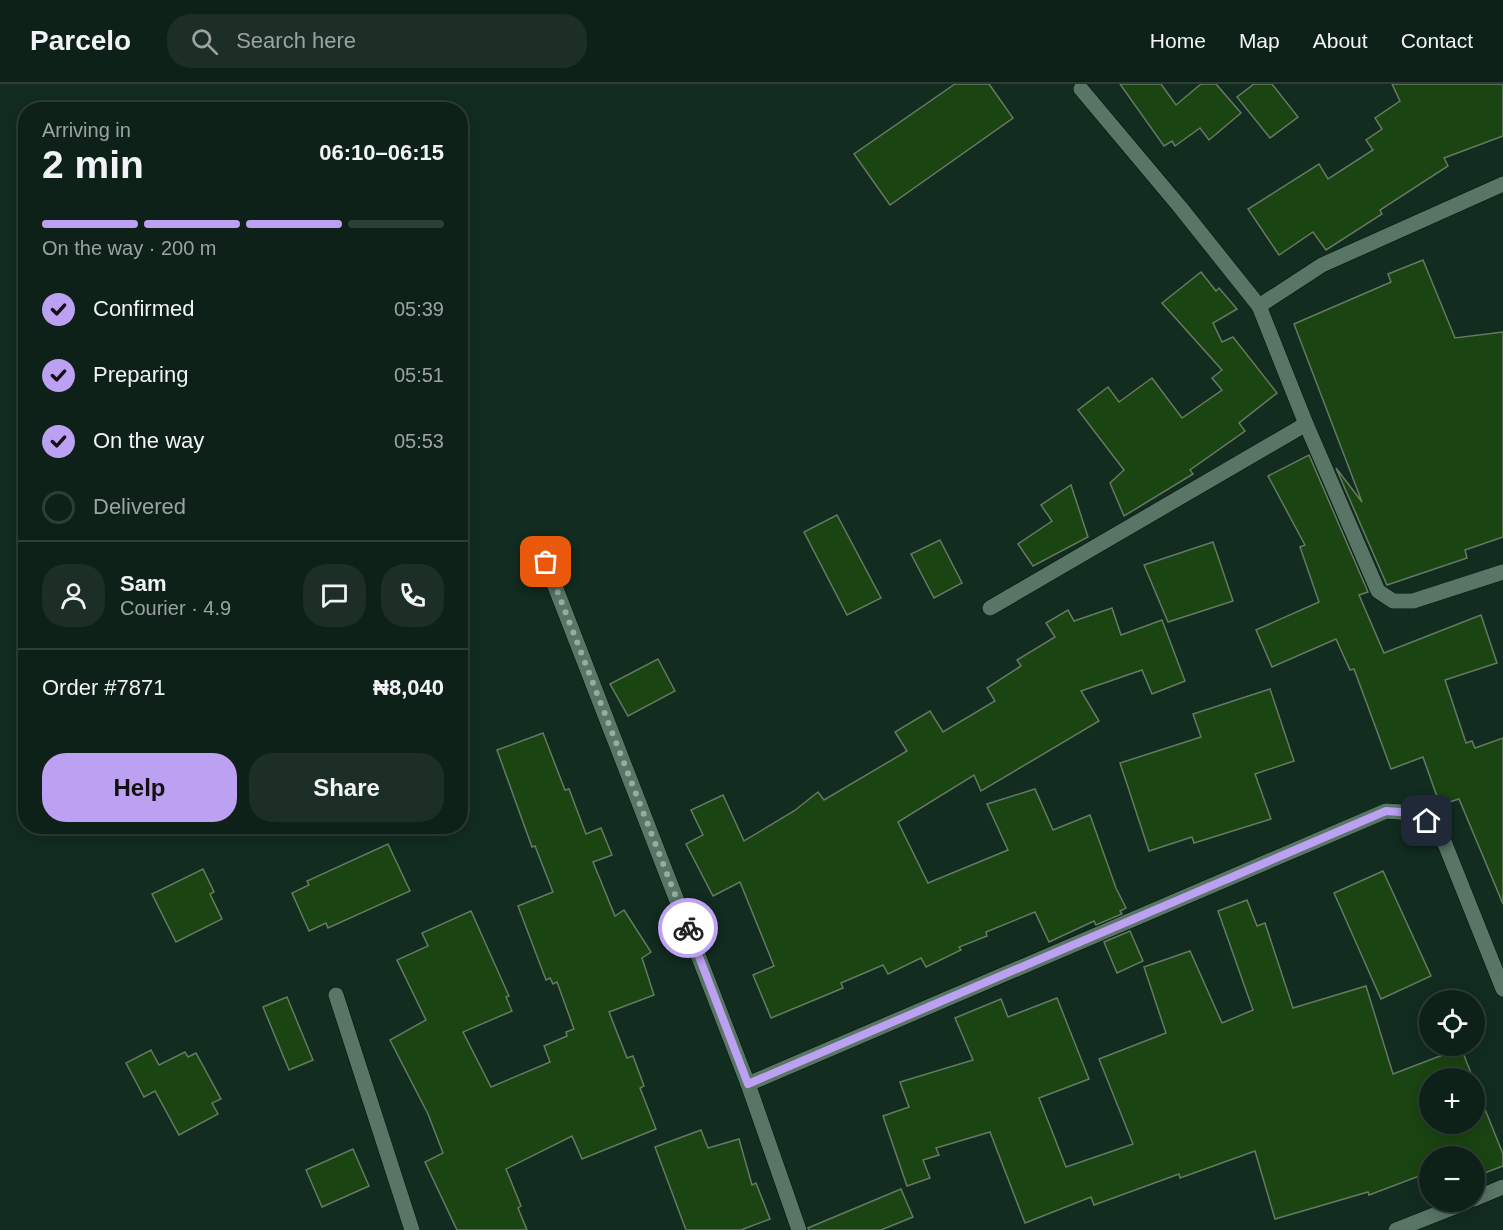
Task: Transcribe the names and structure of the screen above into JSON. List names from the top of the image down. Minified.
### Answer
{"page":{"header":"Parcelo","search":"Search here","nav":["Home","Map","About","Contact"],"heading":["2 min","Arriving in","06:10–06:15"],"panel":["Sam","Courier · 4.9","Order #7871","₦8,040"],"bar":"On the way · 200 m","list":[["Confirmed","05:39"],["Preparing","05:51"],["On the way","05:53"],"Delivered"],"buttons":["Help","Share"],"map_buttons":["+","−"]}}
